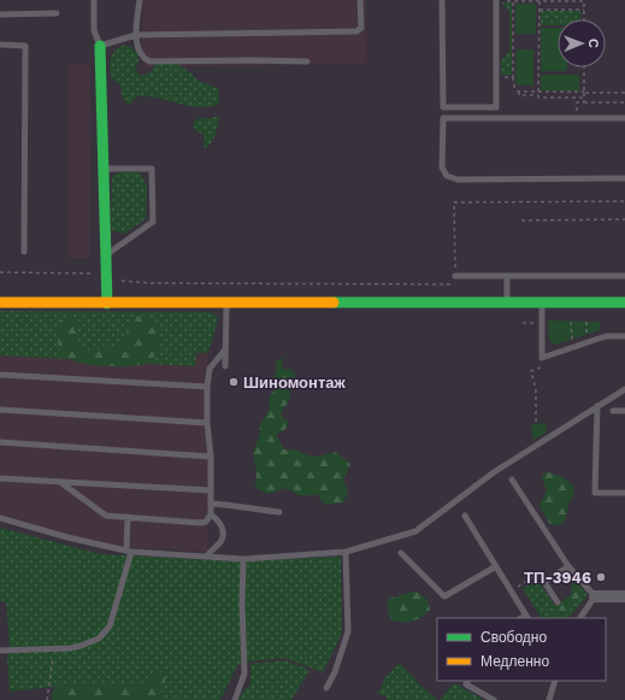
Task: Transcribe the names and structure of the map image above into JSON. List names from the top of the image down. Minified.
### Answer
{"places":["Шиномонтаж","ТП-3946"],"legend":["Свободно","Медленно"],"north":"right"}
